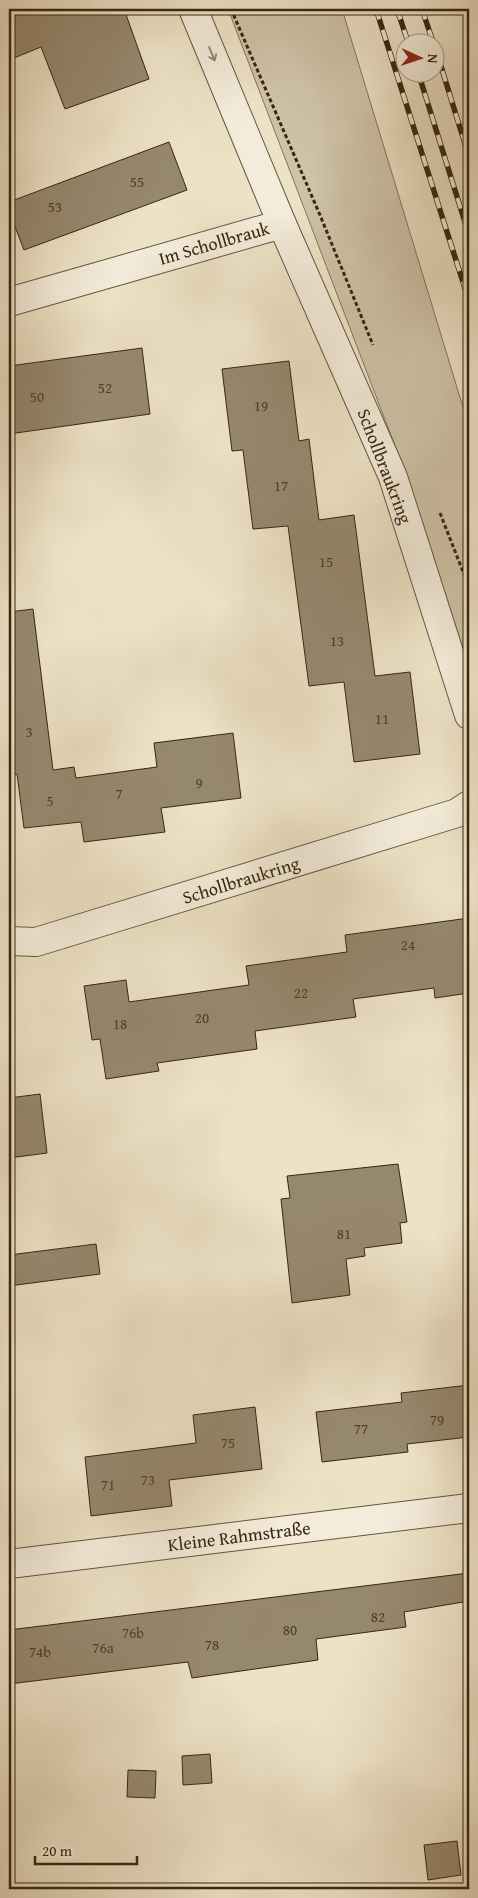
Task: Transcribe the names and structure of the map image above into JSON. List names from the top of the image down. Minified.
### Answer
{"streets":{"street":["Im Schollbrauk","Schollbraukring","Kleine Rahmstraße"]},"crossings":[["Im Schollbrauk","Schollbraukring"]],"one_way":["Im Schollbrauk"],"house_numbers":["55","53","52","50","19","17","15","13","11","3","9","7","5","24","22","20","18","81","79","77","75","73","71","82","80","76b","78","76a","74b"],"scale_bar":"20 m","north":"right"}
